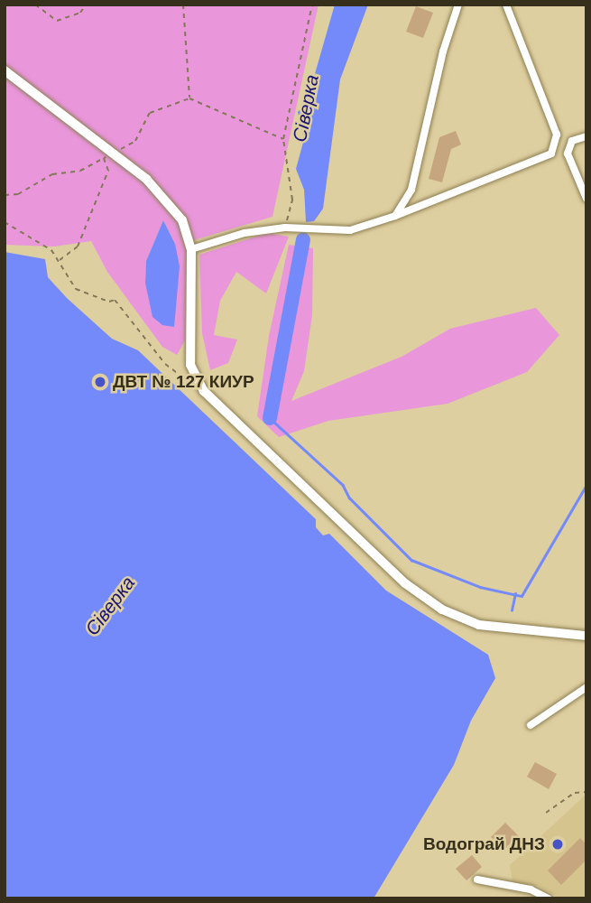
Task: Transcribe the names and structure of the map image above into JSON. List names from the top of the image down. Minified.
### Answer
{"water":["Сіверка"],"places":["ДВТ № 127 КИУР","Водограй ДНЗ"]}
